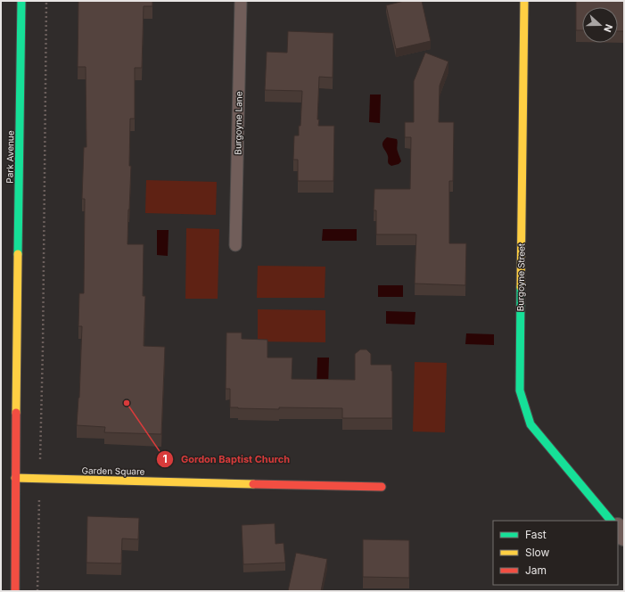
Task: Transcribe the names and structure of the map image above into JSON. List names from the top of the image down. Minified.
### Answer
{"streets":{"street":["Park Avenue","Burgoyne Street","Garden Square"],"lane":["Burgoyne Lane"]},"crossings":[["Park Avenue","Garden Square"]],"places":["Gordon Baptist Church"],"legend":["Fast","Slow","Jam"],"north":"right"}
